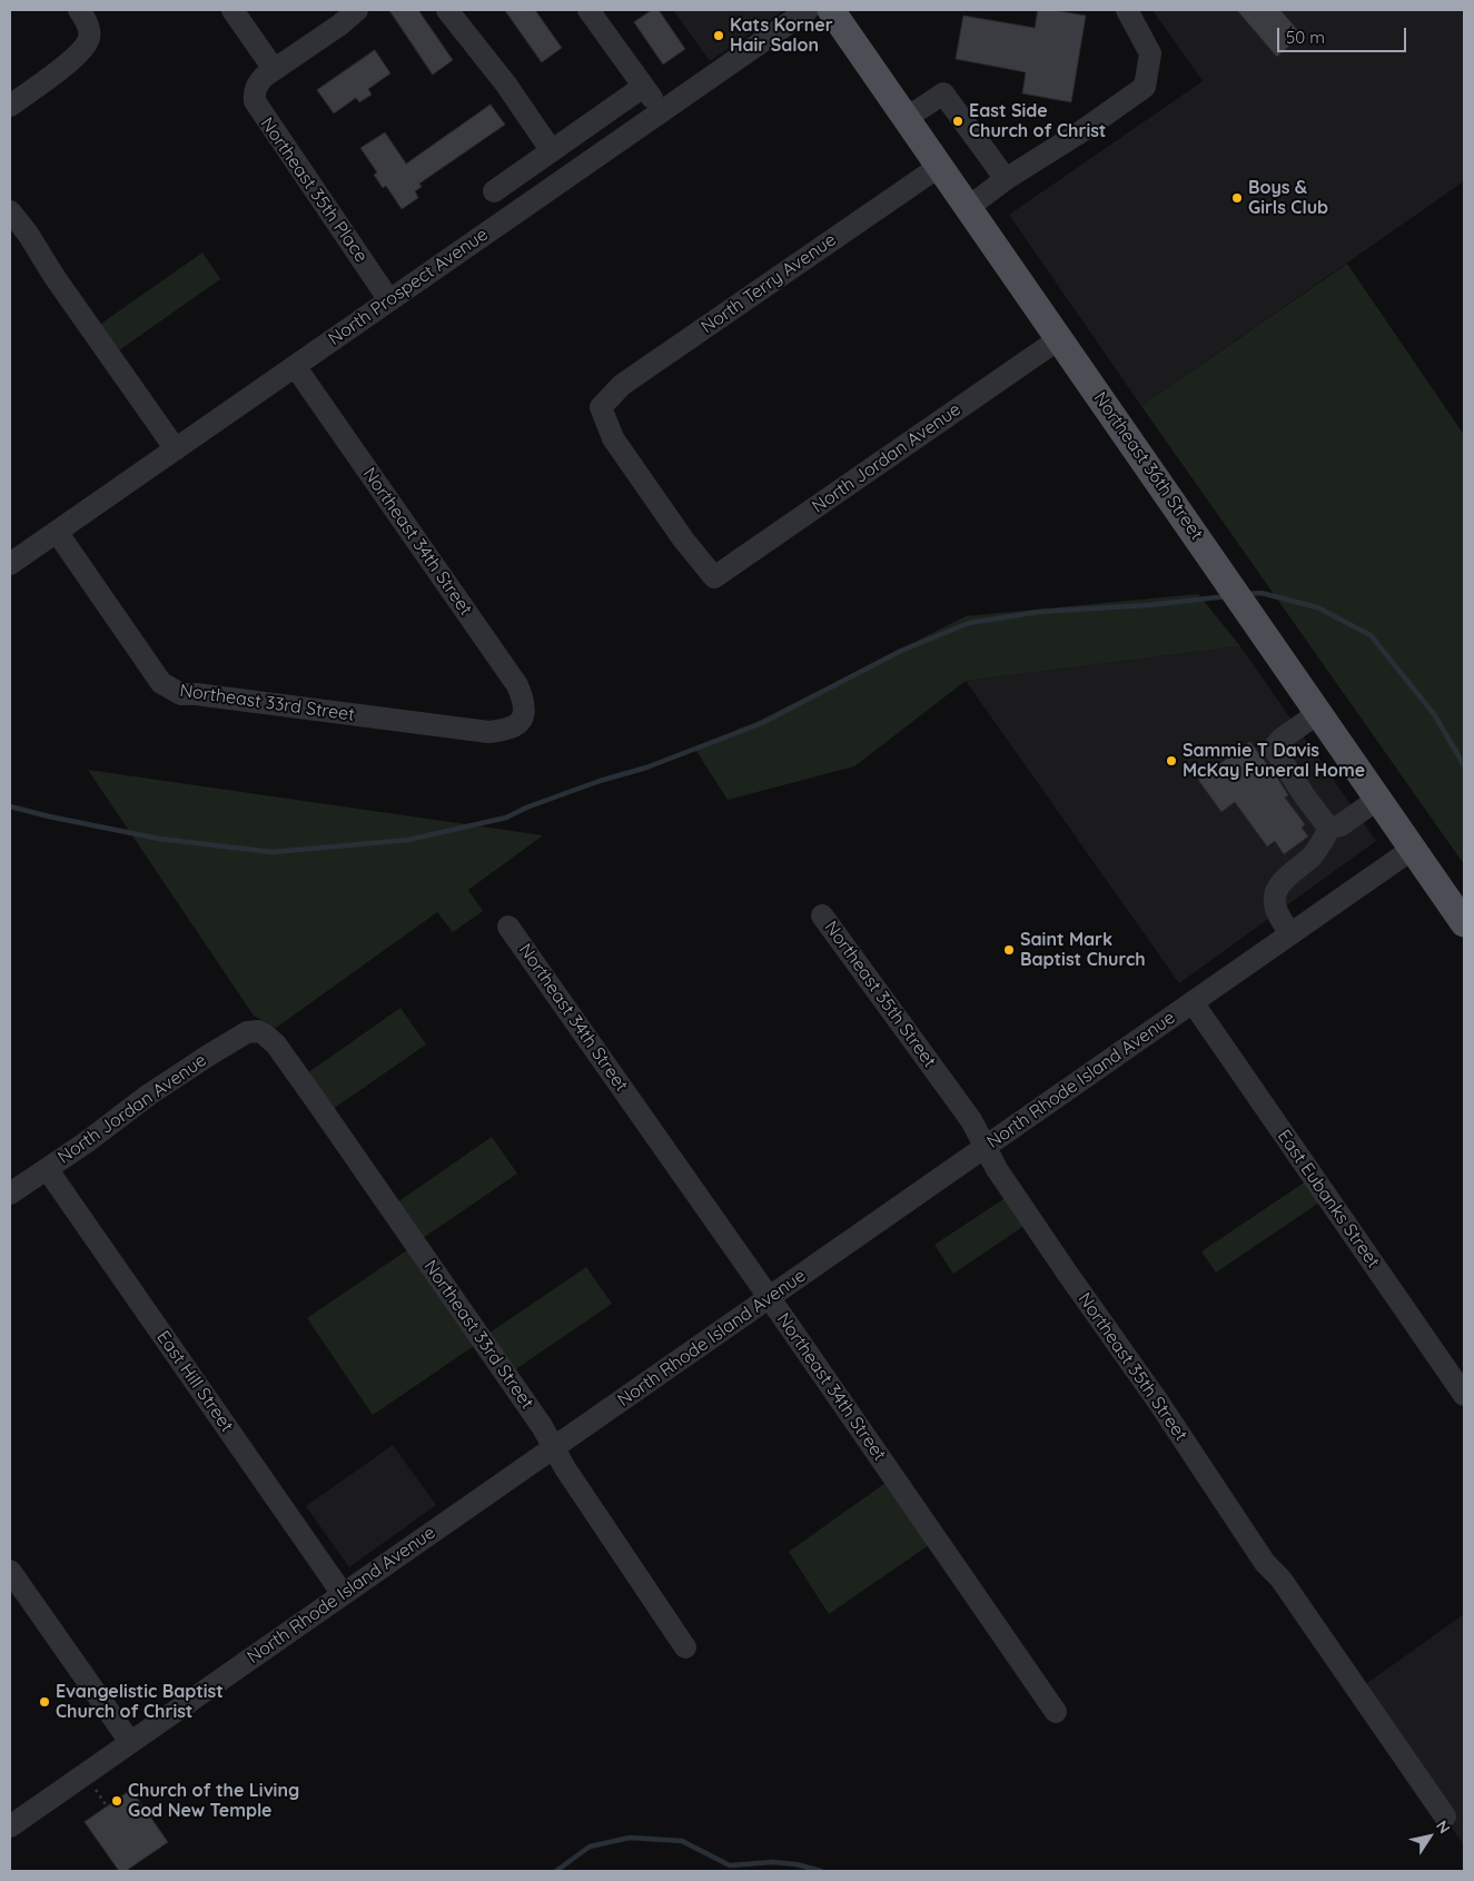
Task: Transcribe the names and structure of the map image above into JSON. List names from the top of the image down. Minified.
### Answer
{"streets":{"main road":["Northeast 36th Street"],"street":["Northeast 35th Place","North Terry Avenue","North Prospect Avenue","North Jordan Avenue","Northeast 34th Street","Northeast 33rd Street","Northeast 35th Street","North Rhode Island Avenue","East Eubanks Street","East Hill Street"]},"crossings":[["Northeast 35th Place","North Prospect Avenue"],["North Terry Avenue","North Jordan Avenue"],["North Terry Avenue","Northeast 36th Street"],["North Prospect Avenue","Northeast 34th Street"],["North Prospect Avenue","Northeast 33rd Street"],["North Jordan Avenue","Northeast 36th Street"],["North Jordan Avenue","Northeast 33rd Street"],["North Jordan Avenue","East Hill Street"],["Northeast 36th Street","North Rhode Island Avenue"],["Northeast 34th Street","Northeast 33rd Street"],["Northeast 34th Street","North Rhode Island Avenue"],["Northeast 33rd Street","North Rhode Island Avenue"],["Northeast 35th Street","North Rhode Island Avenue"],["North Rhode Island Avenue","East Eubanks Street"],["North Rhode Island Avenue","East Hill Street"]],"places":["Kats Korner Hair Salon","East Side Church of Christ","Boys & Girls Club","Sammie T Davis McKay Funeral Home","Saint Mark Baptist Church","Evangelistic Baptist Church of Christ","Church of the Living God New Temple"],"scale_bar":"50 m","north":"top right"}
